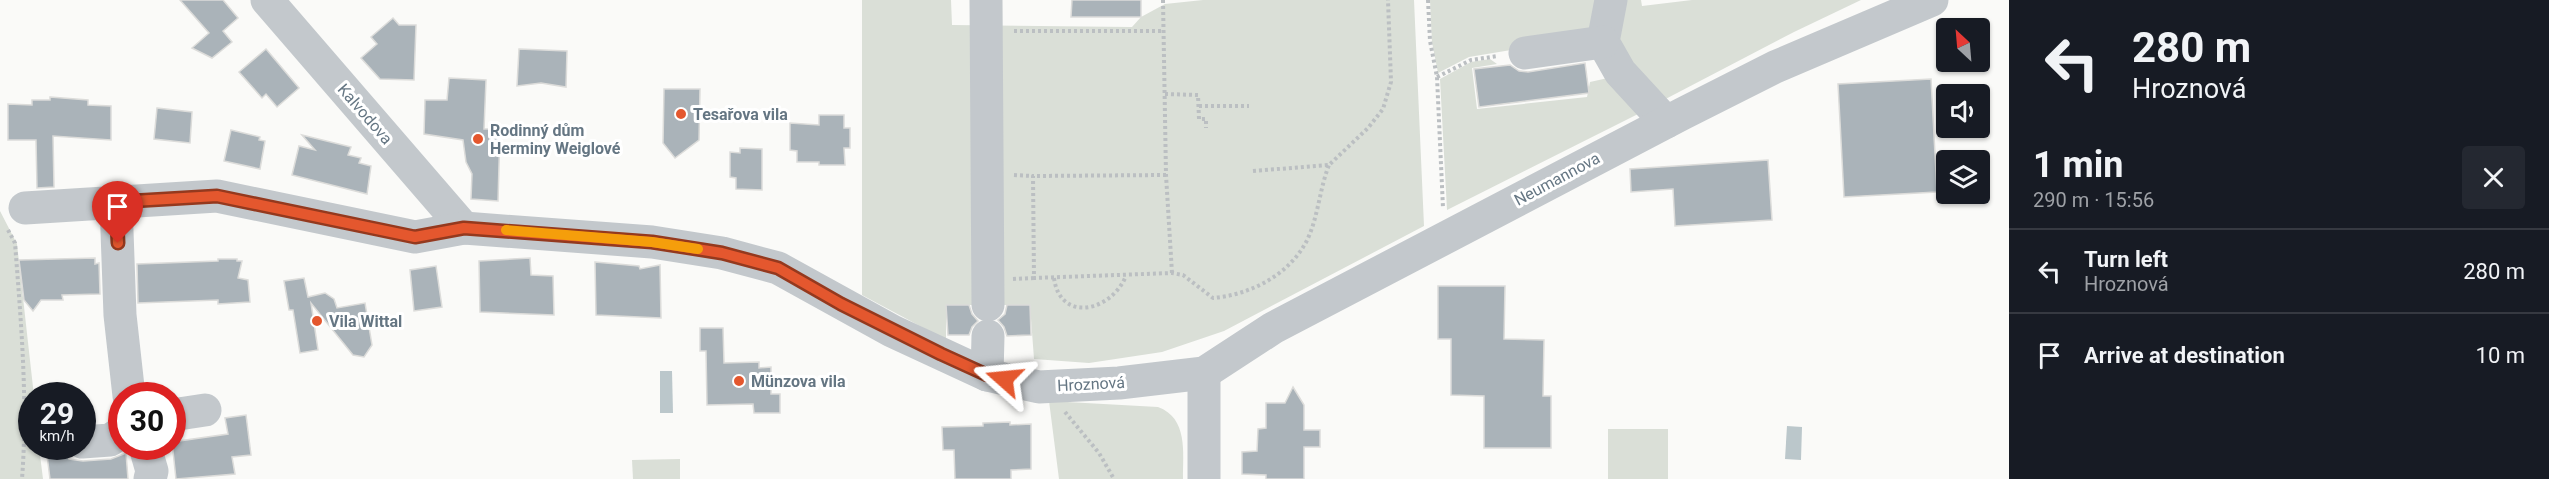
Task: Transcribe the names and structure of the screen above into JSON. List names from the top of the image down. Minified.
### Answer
{"streets":{"street":["Kalvodova","Neumannova","Hroznová"]},"crossings":[["Kalvodova","Hroznová"],["Neumannova","Hroznová"]],"places":["Tesařova vila","Rodinný dům Herminy Weiglové","Vila Wittal","Münzova vila"],"north":"top left","page":{"turn":["280 m","Hroznová"],"heading":["1 min","290 m · 15:56"],"list":[{"name":"Turn left","note":"Hroznová","value":"280 m"},{"name":"Arrive at destination","value":"10 m"}],"speed":"29 km/h","limit":"30"}}
